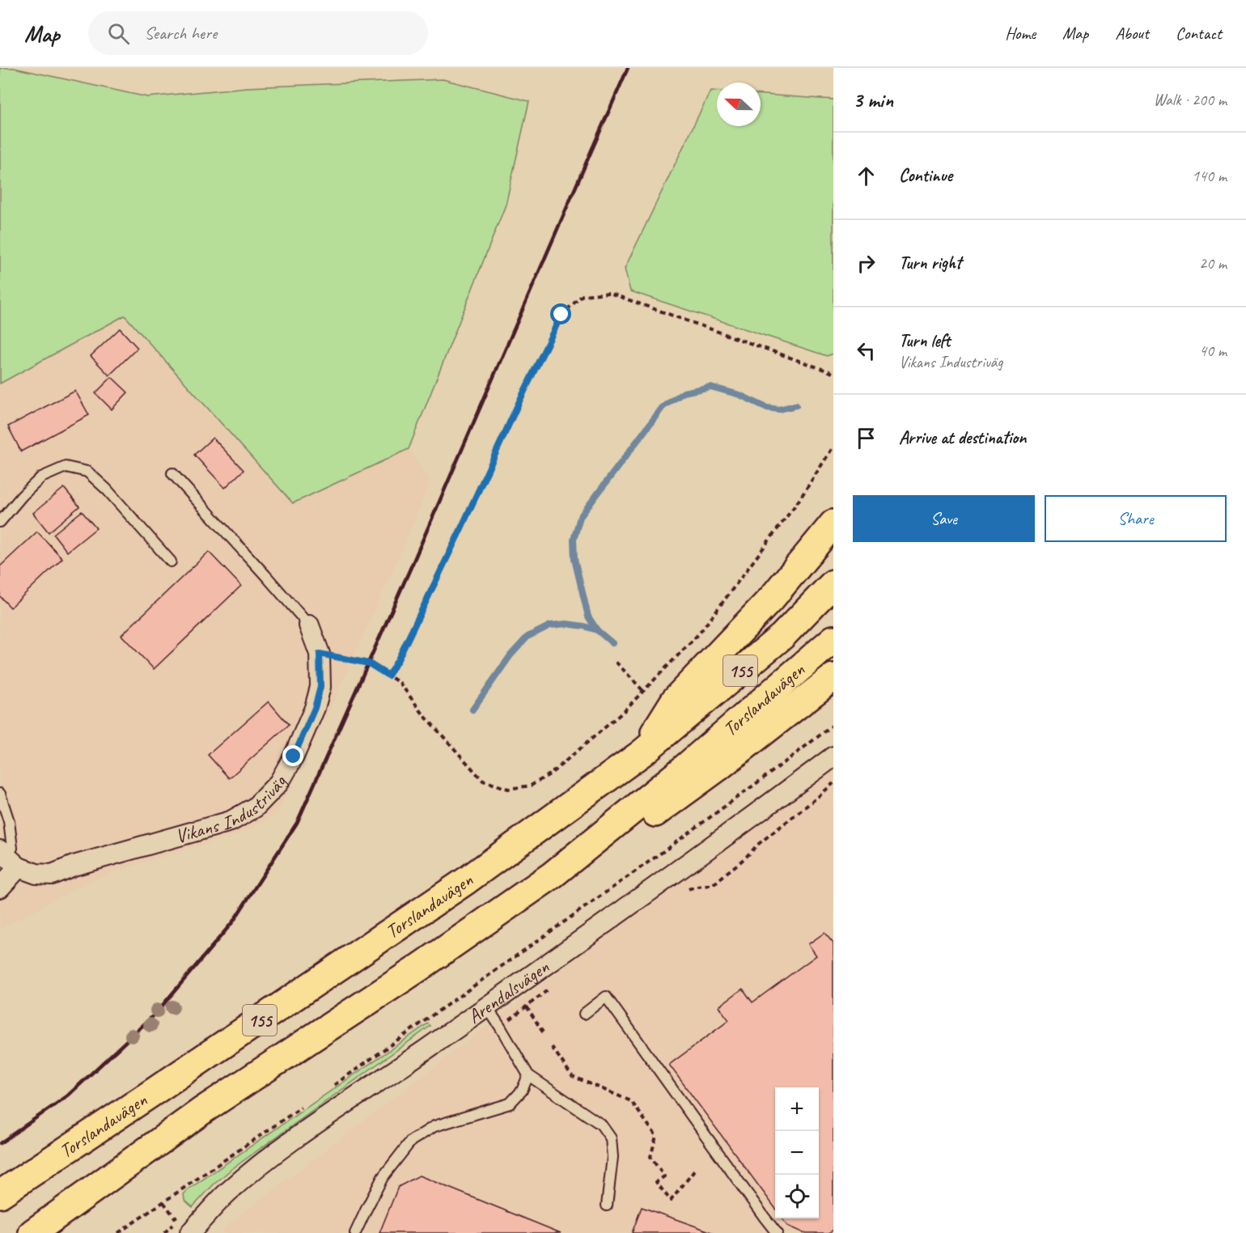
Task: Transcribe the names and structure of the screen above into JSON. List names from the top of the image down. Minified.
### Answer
{"streets":{"main road":["155","Torslandavägen"],"street":["Vikans Industriväg","Arendalsvägen"]},"north":"left","page":{"header":"Map","search":"Search here","nav":["Home","Map","About","Contact"],"heading":["3 min","Walk · 200 m"],"list":[["Continue","140 m"],["Turn right","20 m"],["Turn left","Vikans Industriväg","40 m"],"Arrive at destination"],"buttons":["Save","Share"],"map_buttons":["+","−"]}}
